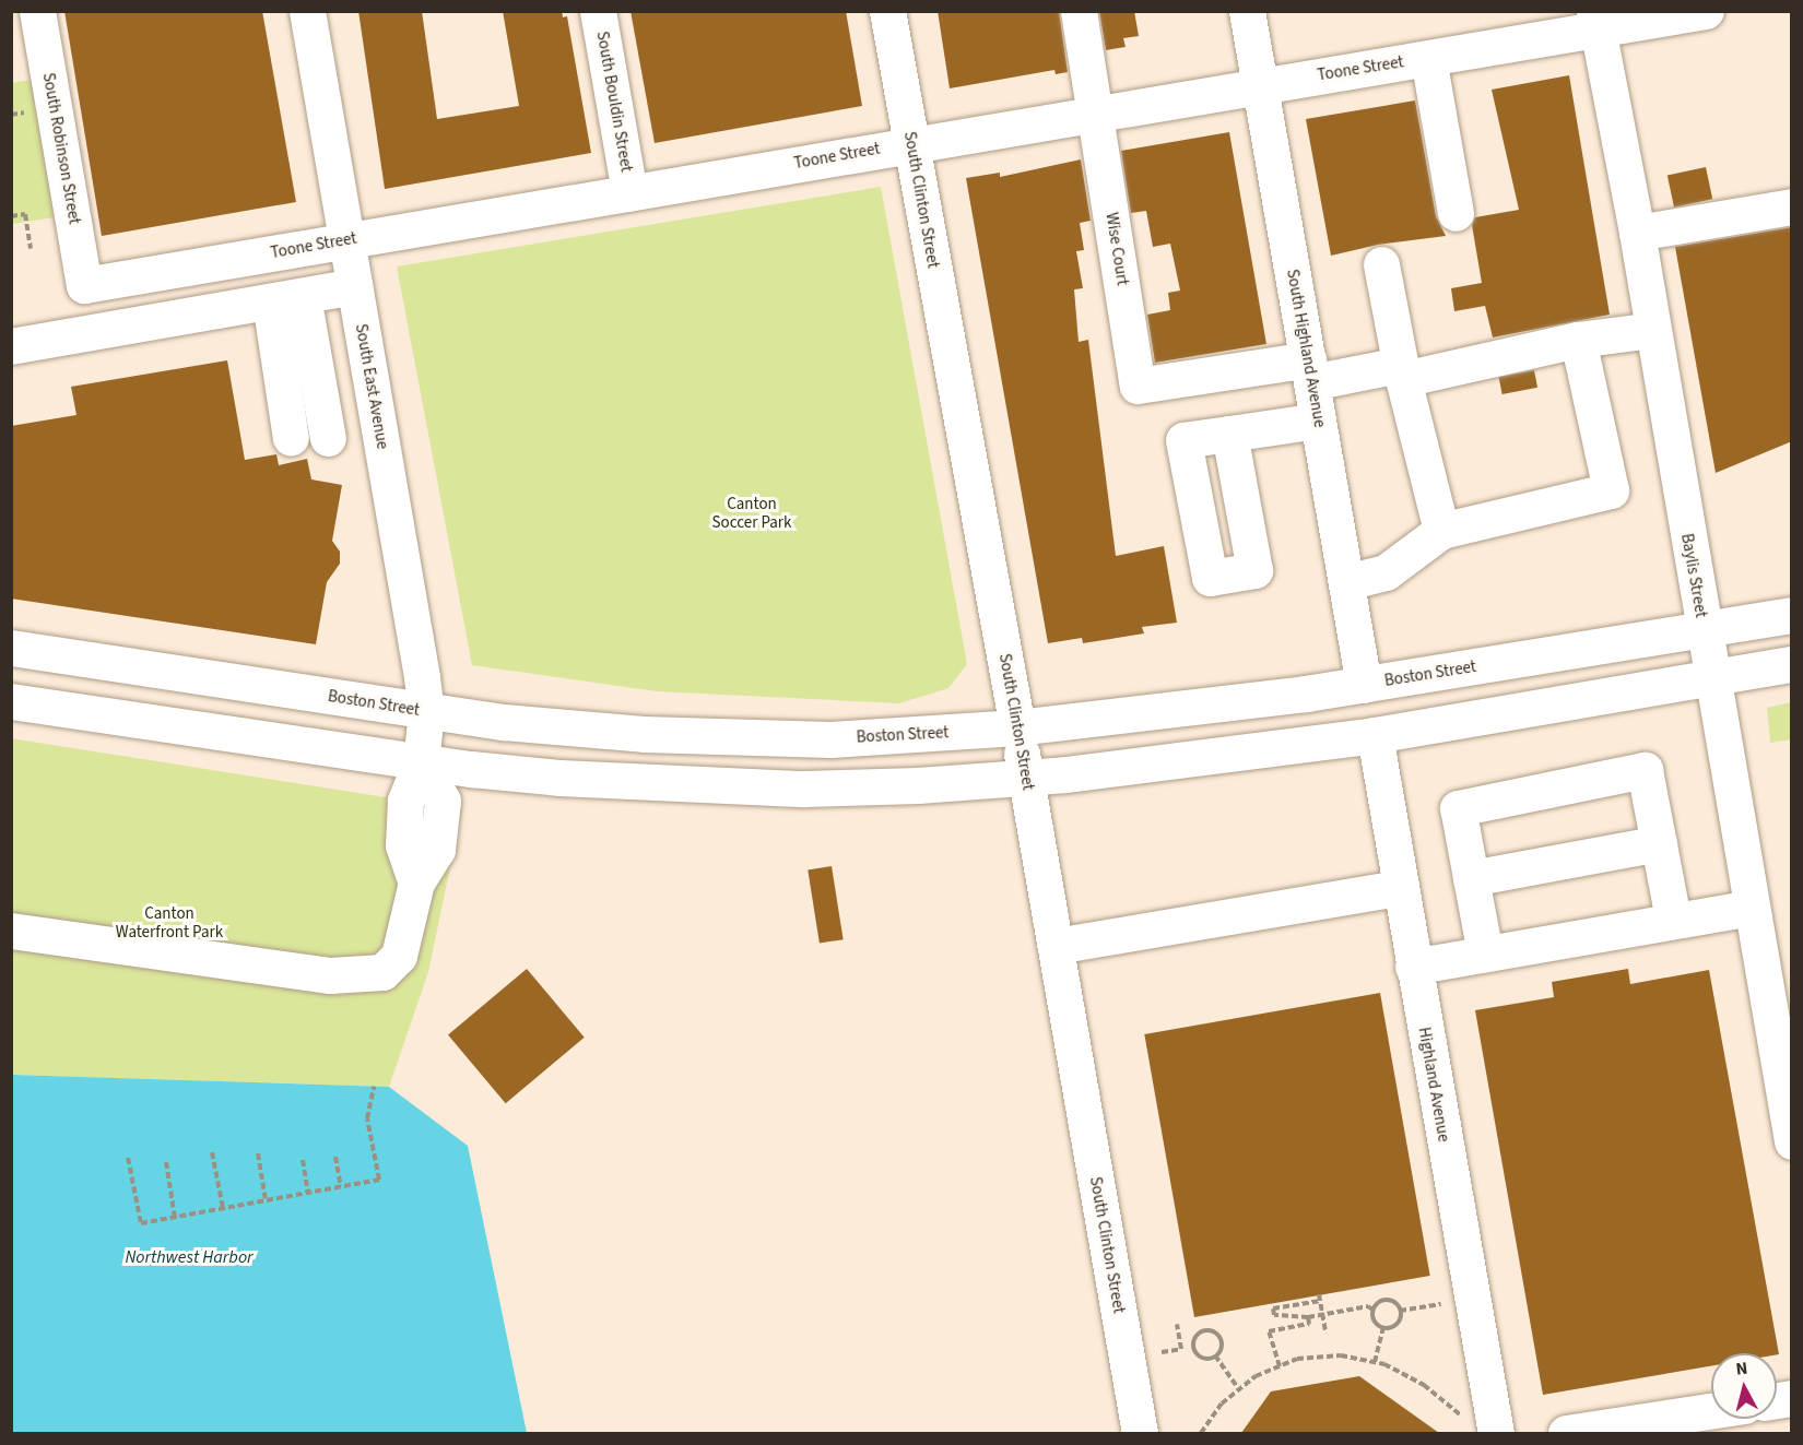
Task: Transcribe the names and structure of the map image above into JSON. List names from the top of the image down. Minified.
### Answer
{"streets":{"street":["Toone Street","South Bouldin Street","South Robinson Street","South Clinton Street","Wise Court","South Highland Avenue","South East Avenue","Baylis Street","Boston Street","Highland Avenue"]},"crossings":[["Toone Street","South Bouldin Street"],["Toone Street","South Robinson Street"],["Toone Street","South Clinton Street"],["Toone Street","Wise Court"],["Toone Street","South Highland Avenue"],["Toone Street","South East Avenue"],["Toone Street","Baylis Street"],["South Clinton Street","Boston Street"],["Wise Court","South Highland Avenue"],["South Highland Avenue","Boston Street"],["South East Avenue","Boston Street"],["Baylis Street","Boston Street"]],"water":["Northwest Harbor"],"parks":["Canton Soccer Park","Canton Waterfront Park"],"north":"top"}
